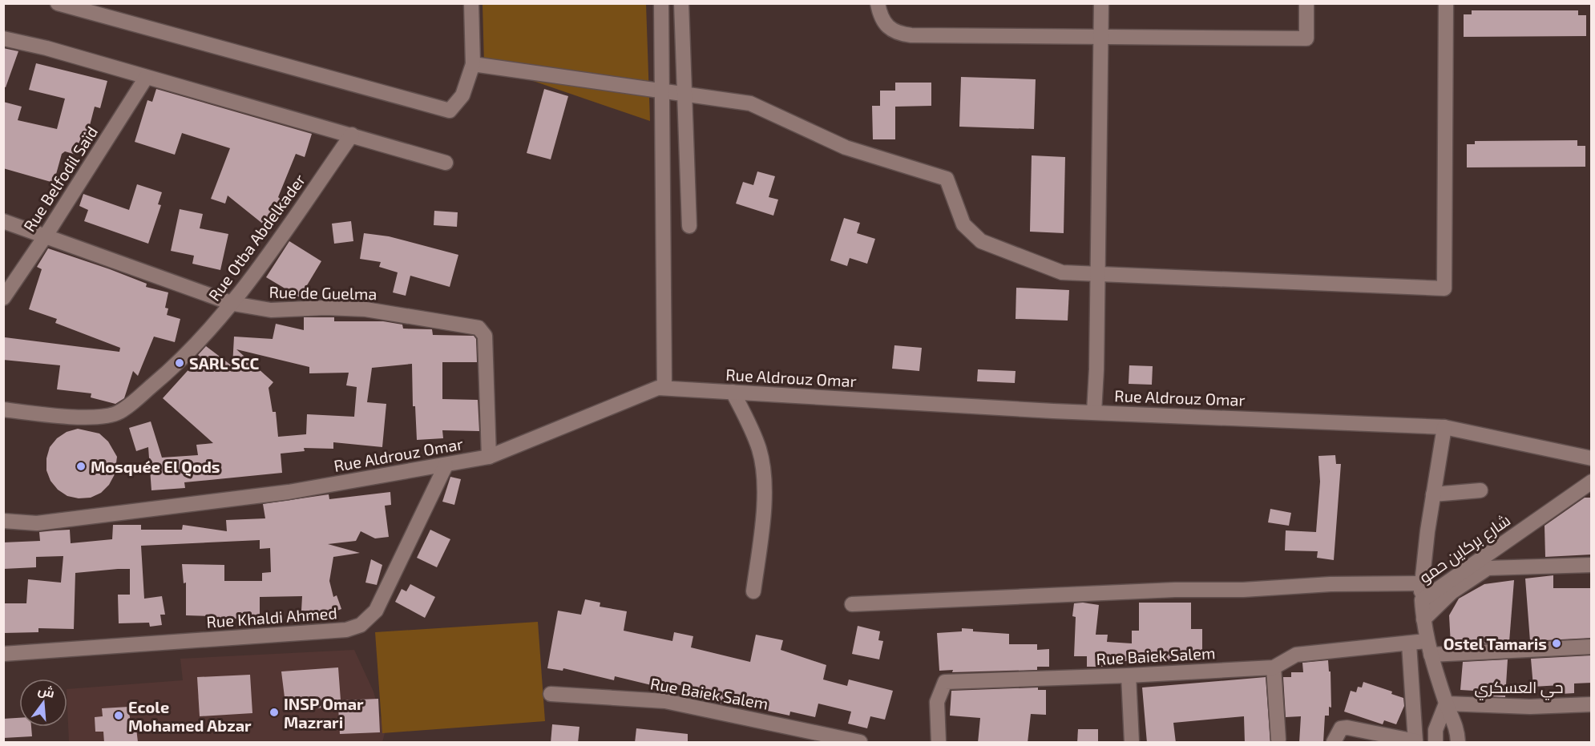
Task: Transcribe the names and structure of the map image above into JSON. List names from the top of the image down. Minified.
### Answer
{"streets":{"street":["Rue Belfodil Saïd","Rue Otba Abdelkader","Rue de Guelma","Rue Aldrouz Omar","شارع بركاين حمو","Rue Khaldi Ahmed","Rue Baiek Salem","حي العسكري"]},"crossings":[["Rue Belfodil Saïd","Rue de Guelma"],["Rue Otba Abdelkader","Rue de Guelma"],["Rue de Guelma","Rue Aldrouz Omar"],["Rue Aldrouz Omar","Rue Khaldi Ahmed"],["شارع بركاين حمو","Rue Baiek Salem"],["شارع بركاين حمو","حي العسكري"]],"places":["SARL SCC","Mosquée El Qods","Ostel Tamaris","INSP Omar Mazrari","Ecole Mohamed Abzar"],"north":"top"}
